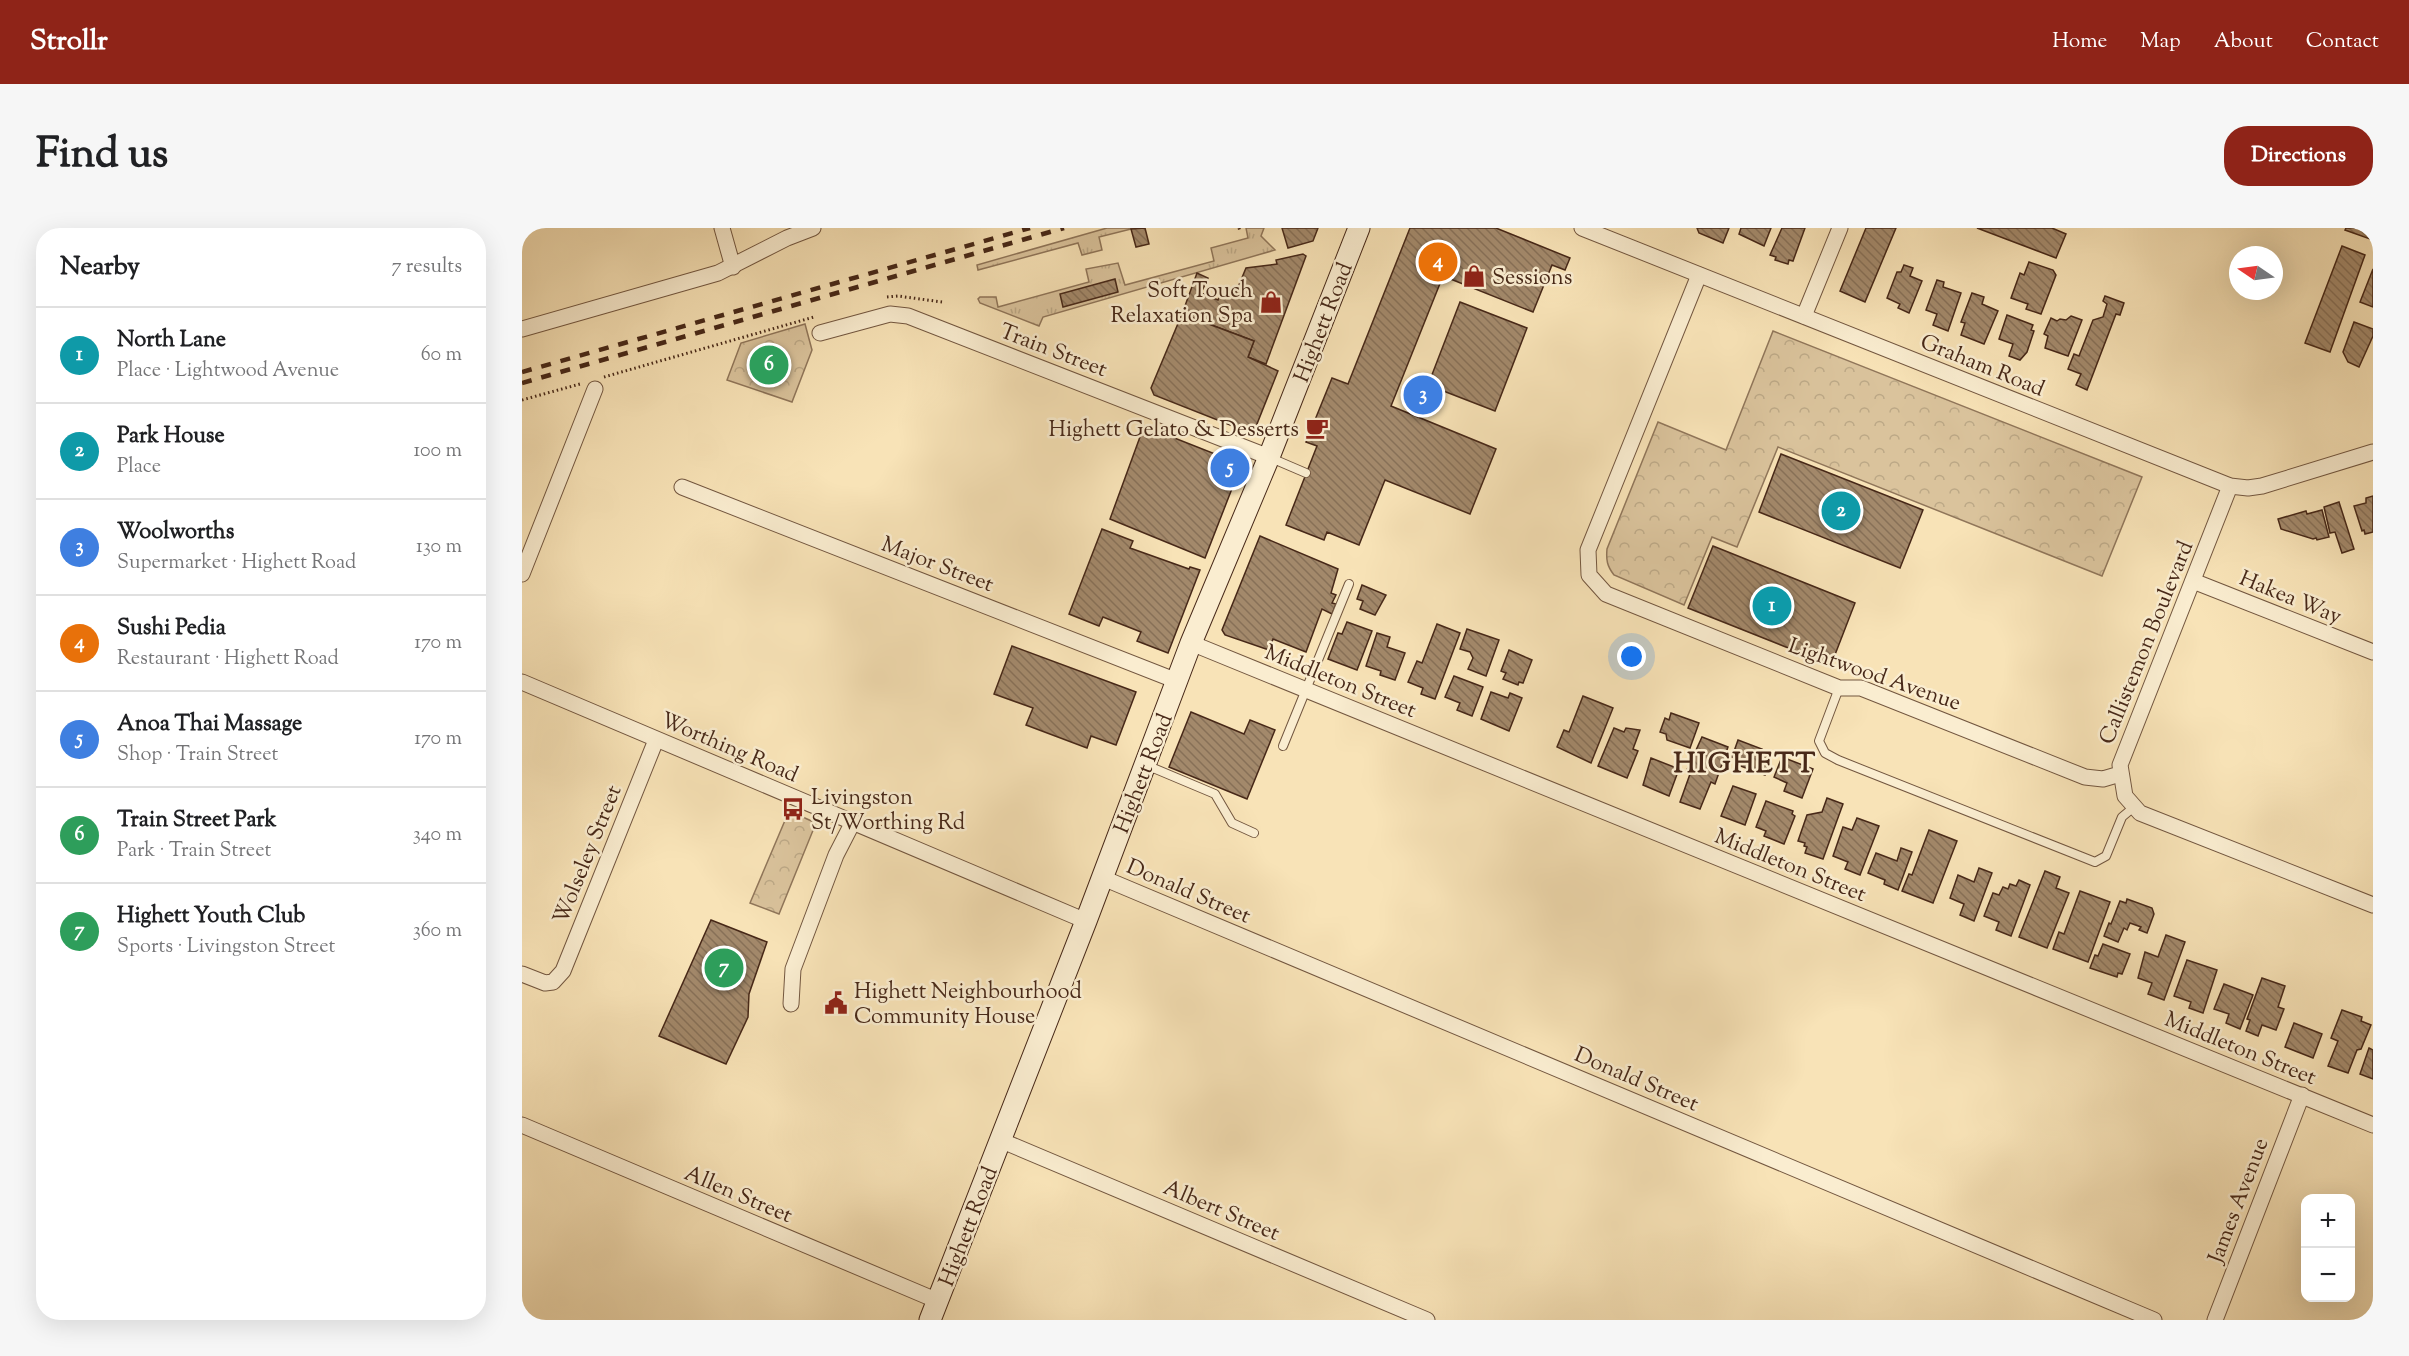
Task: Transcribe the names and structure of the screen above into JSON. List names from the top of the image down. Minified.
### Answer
{"streets":{"street":["Highett Road","Train Street","Graham Road","Major Street","Hakea Way","Callistemon Boulevard","Lightwood Avenue","Middleton Street","Worthing Road","Wolseley Street","Donald Street","Allen Street","James Avenue","Albert Street"]},"crossings":[["Highett Road","Train Street"],["Highett Road","Major Street"],["Highett Road","Middleton Street"],["Highett Road","Worthing Road"],["Highett Road","Donald Street"],["Highett Road","Allen Street"],["Highett Road","Albert Street"],["Graham Road","Callistemon Boulevard"],["Graham Road","Lightwood Avenue"],["Hakea Way","Callistemon Boulevard"],["Callistemon Boulevard","Lightwood Avenue"],["Middleton Street","James Avenue"],["Worthing Road","Wolseley Street"]],"districts":["HIGHETT"],"places":{"shop":["Sessions","Soft Touch Relaxation Spa"],"cafe":["Highett Gelato & Desserts"],"bus stop":["Livingston St/Worthing Rd"],"public building":["Highett Neighbourhood Community House"]},"north":"left","page":{"header":"Strollr","nav":["Home","Map","About","Contact"],"title":"Find us","buttons":"Directions","heading":["Nearby","7 results"],"pins":["4","6","3","5","2","1","7"],"list":[{"mark":"1","name":"North Lane","note":"Place · Lightwood Avenue","value":"60 m"},{"mark":"2","name":"Park House","note":"Place","value":"100 m"},{"mark":"3","name":"Woolworths","note":"Supermarket · Highett Road","value":"130 m"},{"mark":"4","name":"Sushi Pedia","note":"Restaurant · Highett Road","value":"170 m"},{"mark":"5","name":"Anoa Thai Massage","note":"Shop · Train Street","value":"170 m"},{"mark":"6","name":"Train Street Park","note":"Park · Train Street","value":"340 m"},{"mark":"7","name":"Highett Youth Club","note":"Sports · Livingston Street","value":"360 m"}],"map_buttons":["+","−"]}}
